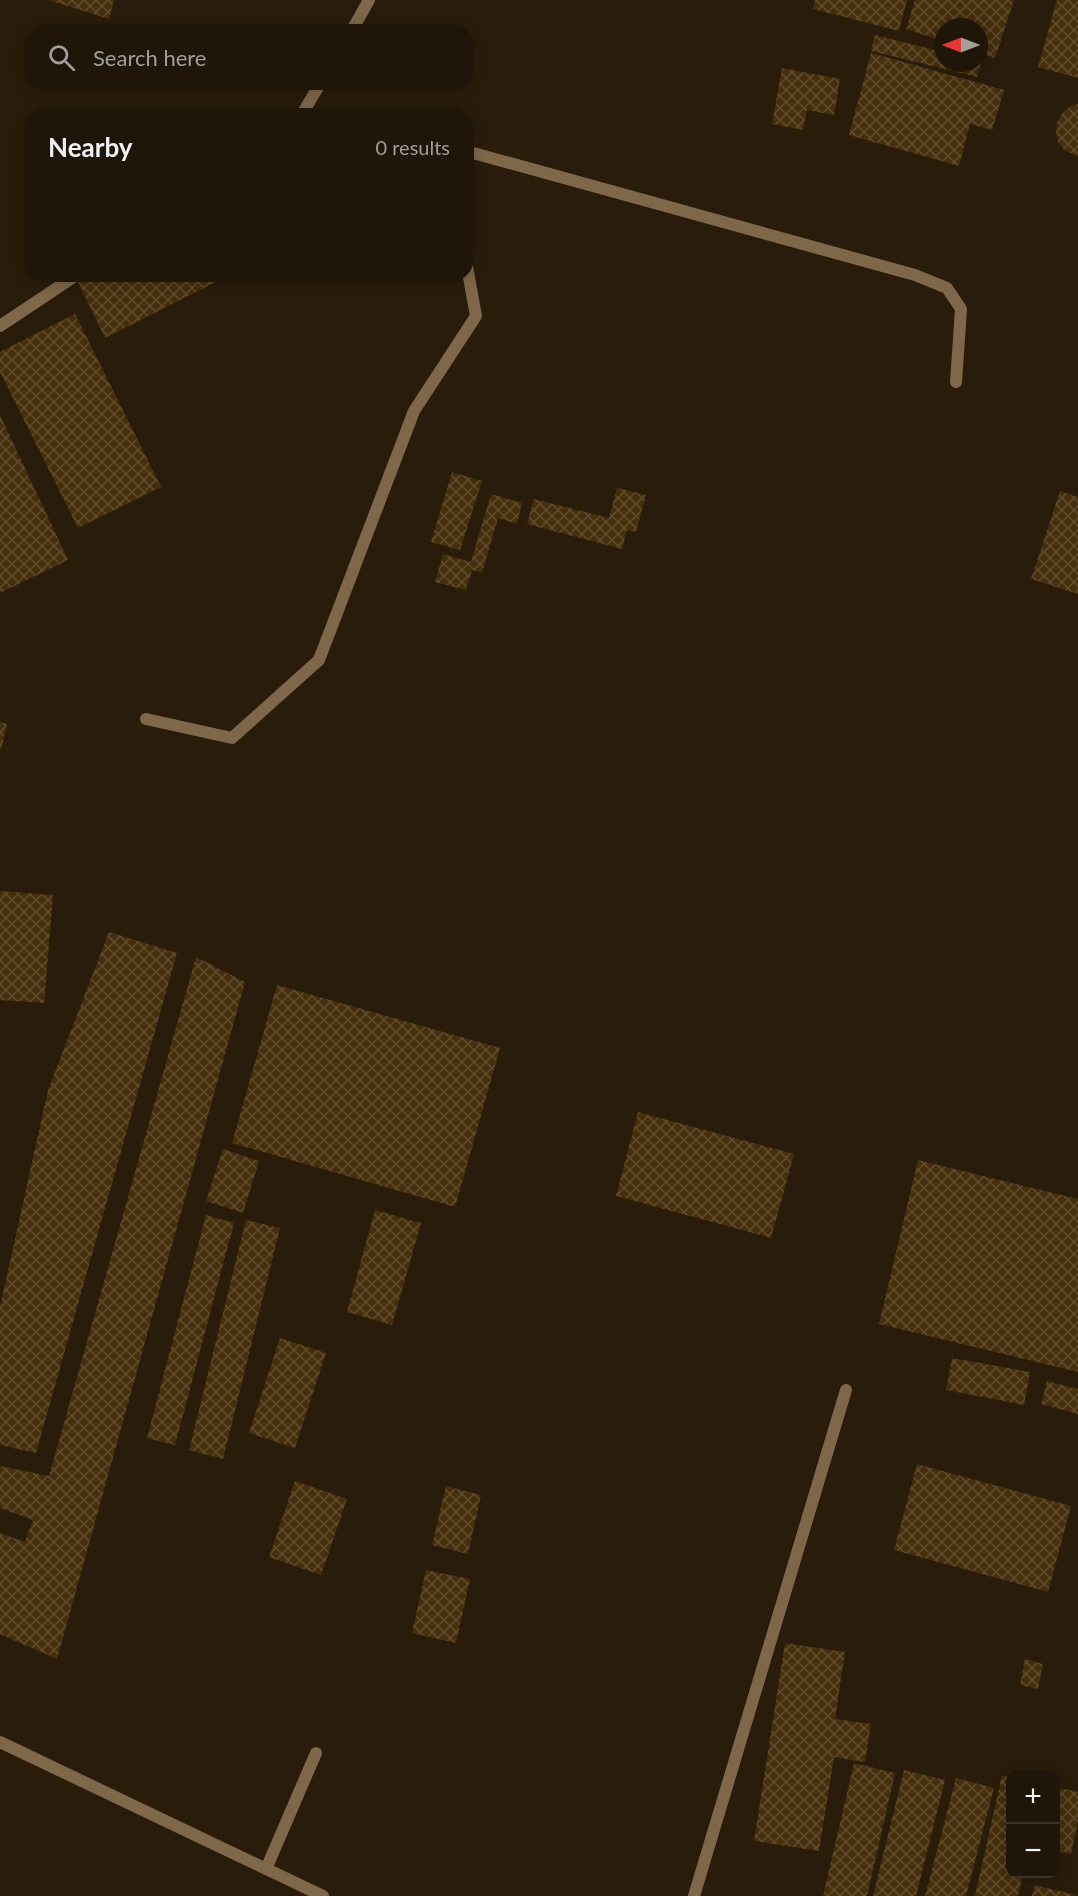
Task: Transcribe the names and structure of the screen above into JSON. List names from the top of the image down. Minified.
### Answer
{"north":"left","page":{"search":"Search here","heading":["Nearby","0 results"],"map_buttons":["+","−"]}}
